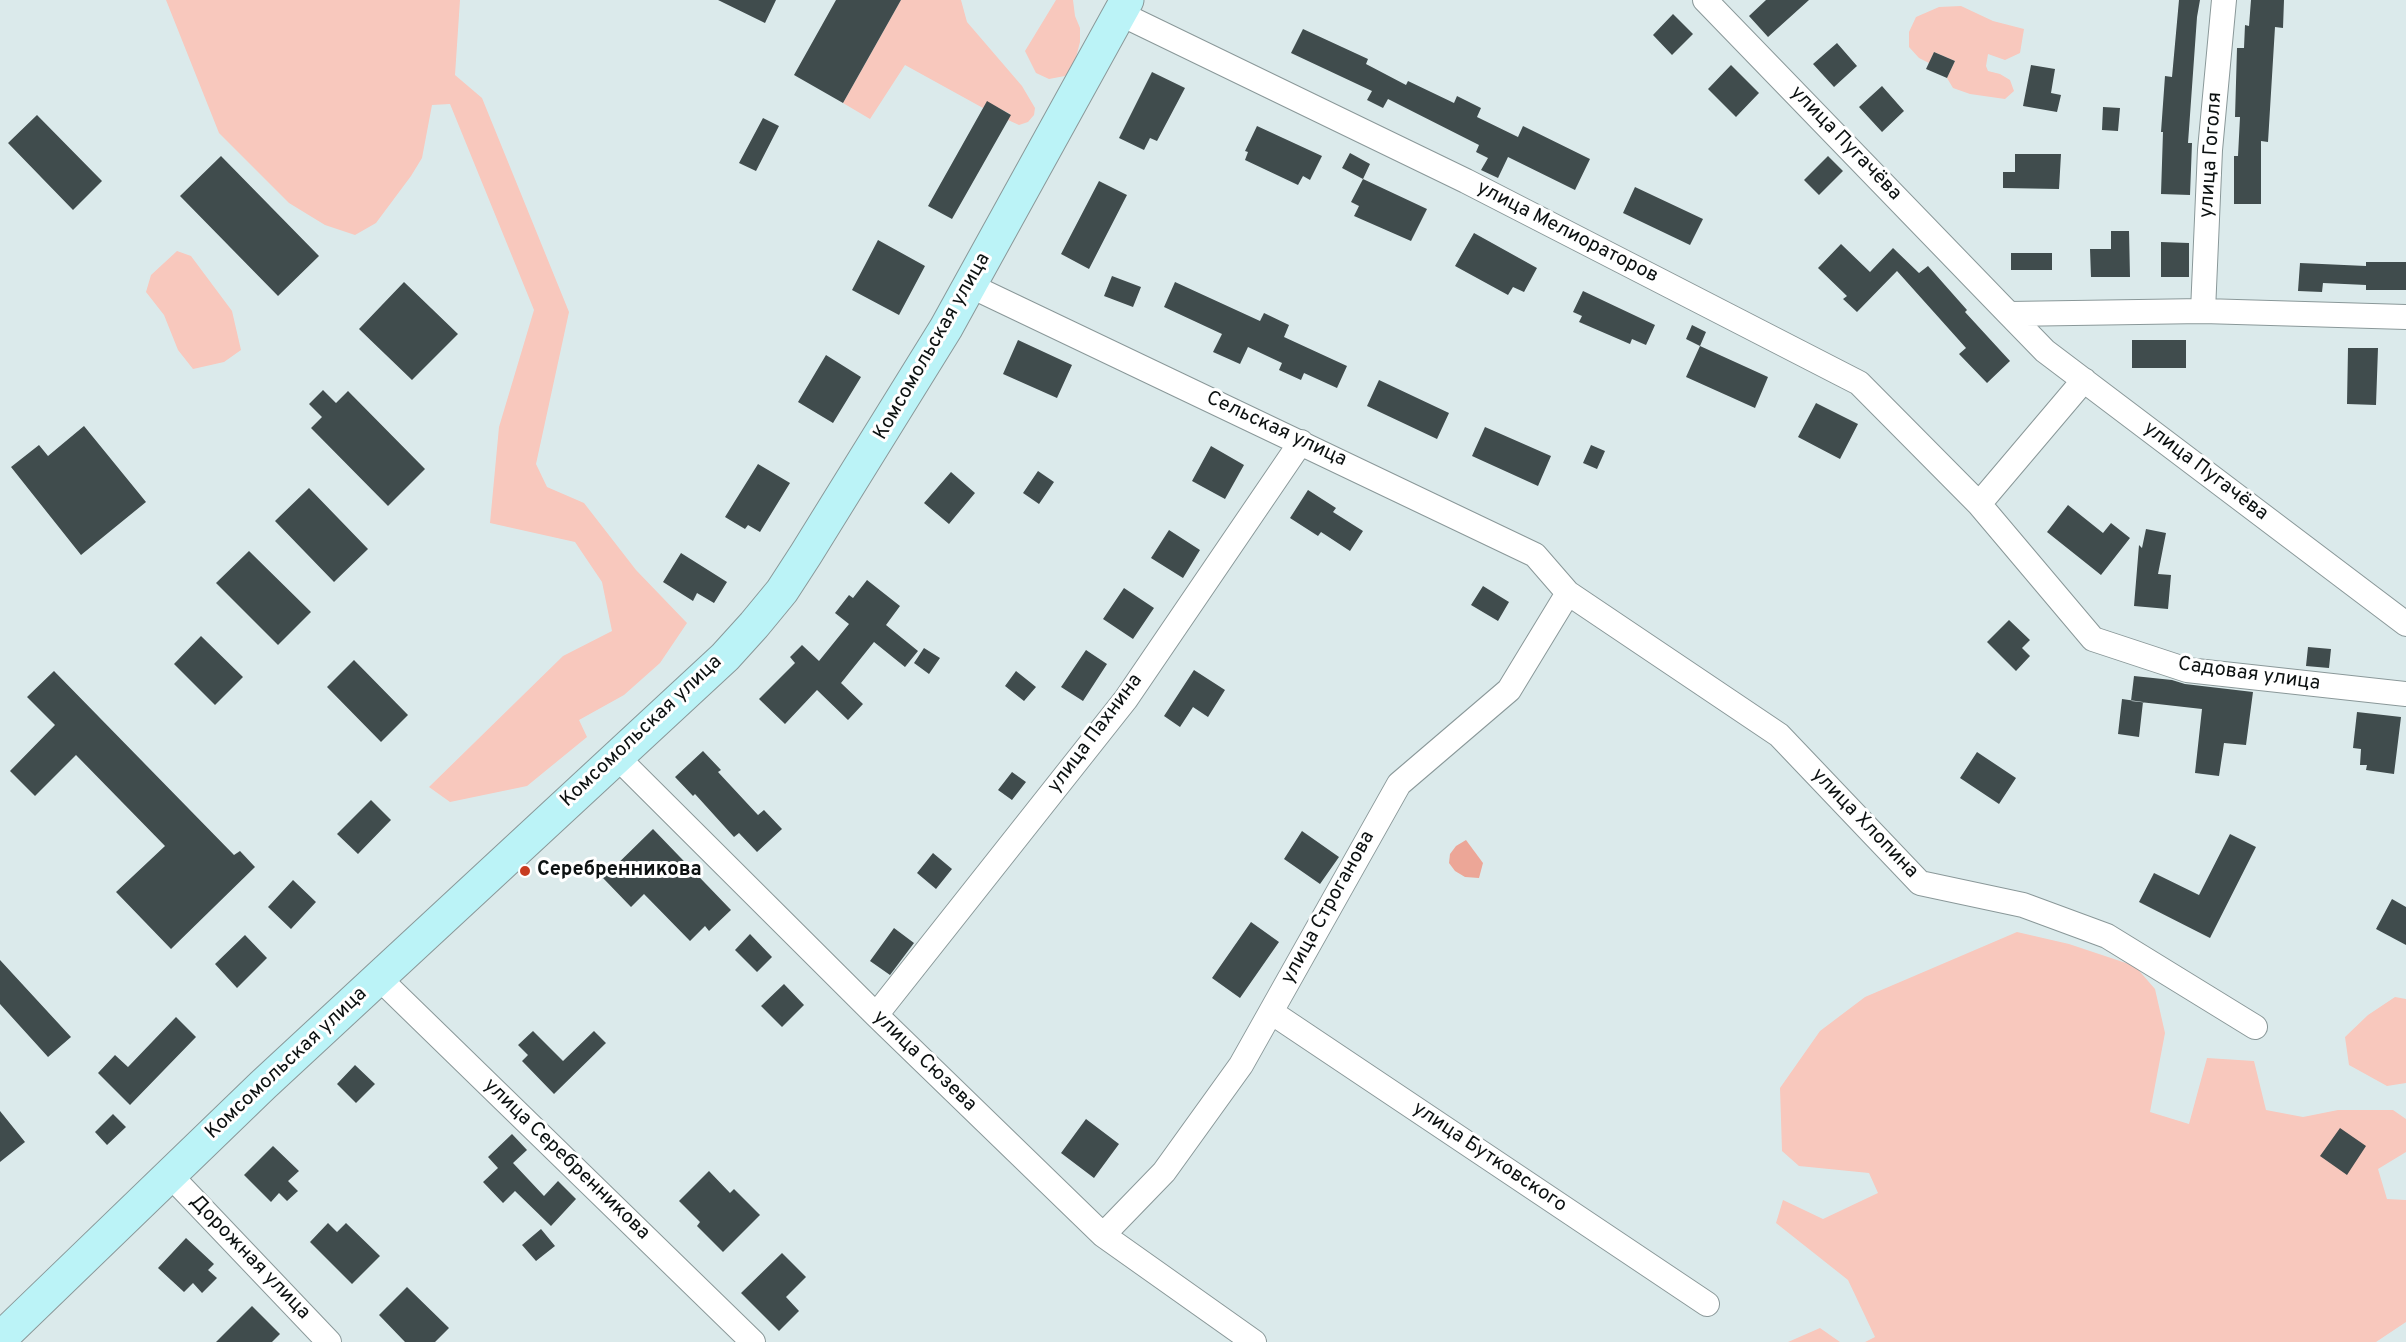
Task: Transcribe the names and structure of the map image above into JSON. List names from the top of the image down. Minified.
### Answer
{"streets":{"main road":["Комсомольская улица"],"street":["улица Пугачёва","улица Гоголя","улица Мелиораторов","Сельская улица","Садовая улица","улица Пахнина","улица Хлопина","улица Строганова","улица Сюзева","улица Бутковского","улица Серебренникова","Дорожная улица"]},"crossings":[["улица Мелиораторов","Комсомольская улица"],["улица Мелиораторов","Садовая улица"],["Комсомольская улица","Сельская улица"],["Комсомольская улица","улица Сюзева"],["Комсомольская улица","улица Серебренникова"],["Комсомольская улица","Дорожная улица"],["Сельская улица","улица Пахнина"],["Сельская улица","улица Хлопина"],["Сельская улица","улица Строганова"],["улица Пахнина","улица Сюзева"],["улица Хлопина","улица Строганова"],["улица Строганова","улица Сюзева"],["улица Строганова","улица Бутковского"]],"places":["Серебренникова"]}
